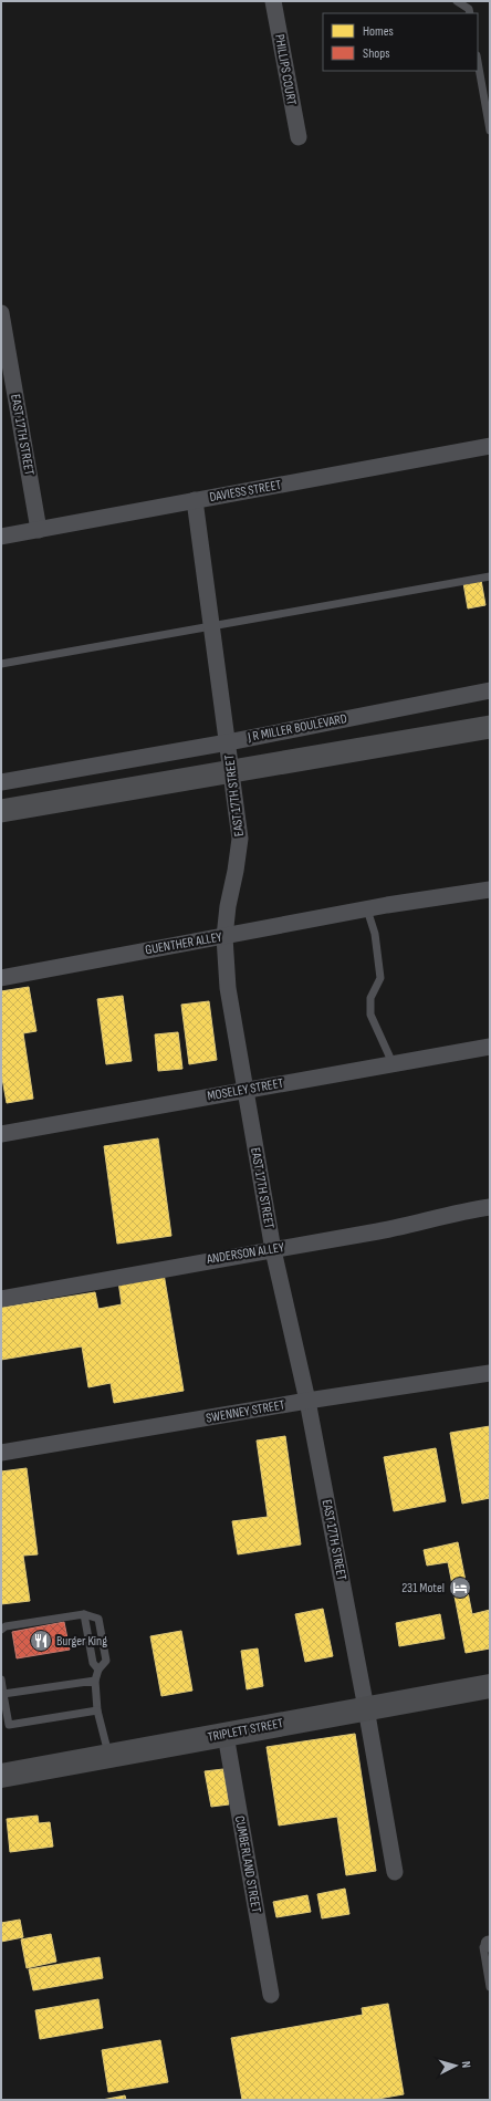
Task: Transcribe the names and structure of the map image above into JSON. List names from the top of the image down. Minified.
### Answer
{"streets":{"main road":["TRIPLETT STREET"],"street":["PHILLIPS COURT","EAST 17TH STREET","DAVIESS STREET","J R MILLER BOULEVARD","GUENTHER ALLEY","MOSELEY STREET","ANDERSON ALLEY","SWENNEY STREET","CUMBERLAND STREET"]},"crossings":[["EAST 17TH STREET","DAVIESS STREET"],["EAST 17TH STREET","J R MILLER BOULEVARD"],["EAST 17TH STREET","GUENTHER ALLEY"],["EAST 17TH STREET","MOSELEY STREET"],["EAST 17TH STREET","ANDERSON ALLEY"],["EAST 17TH STREET","SWENNEY STREET"],["EAST 17TH STREET","TRIPLETT STREET"],["TRIPLETT STREET","CUMBERLAND STREET"]],"places":{"hotel":["231 Motel"],"restaurant":["Burger King"]},"legend":["Homes","Shops"],"north":"right"}
